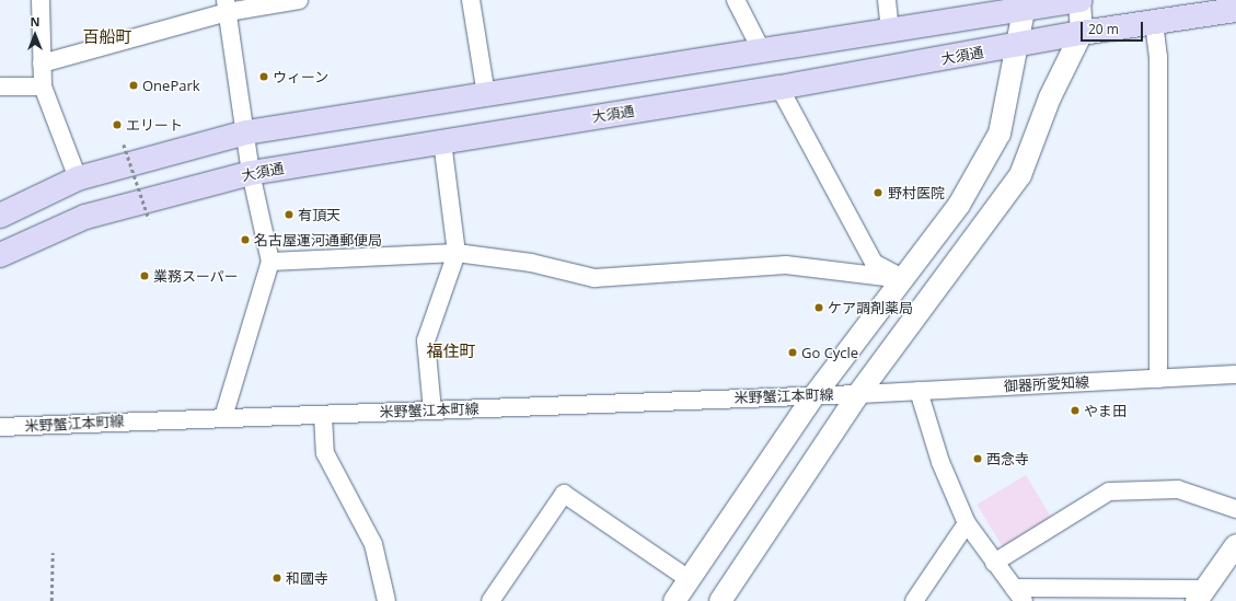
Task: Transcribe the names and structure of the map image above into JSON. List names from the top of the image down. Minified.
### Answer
{"streets":{"main road":["大須通"],"street":["御器所愛知線","米野蟹江本町線"]},"crossings":[["御器所愛知線","米野蟹江本町線"]],"districts":["百船町","福住町"],"places":["ウィーン","OnePark","エリート","野村医院","有頂天","名古屋運河通郵便局","業務スーパー","ケア調剤薬局","Go Cycle","やま田","西念寺","和國寺"],"scale_bar":"20 m","north":"top"}
